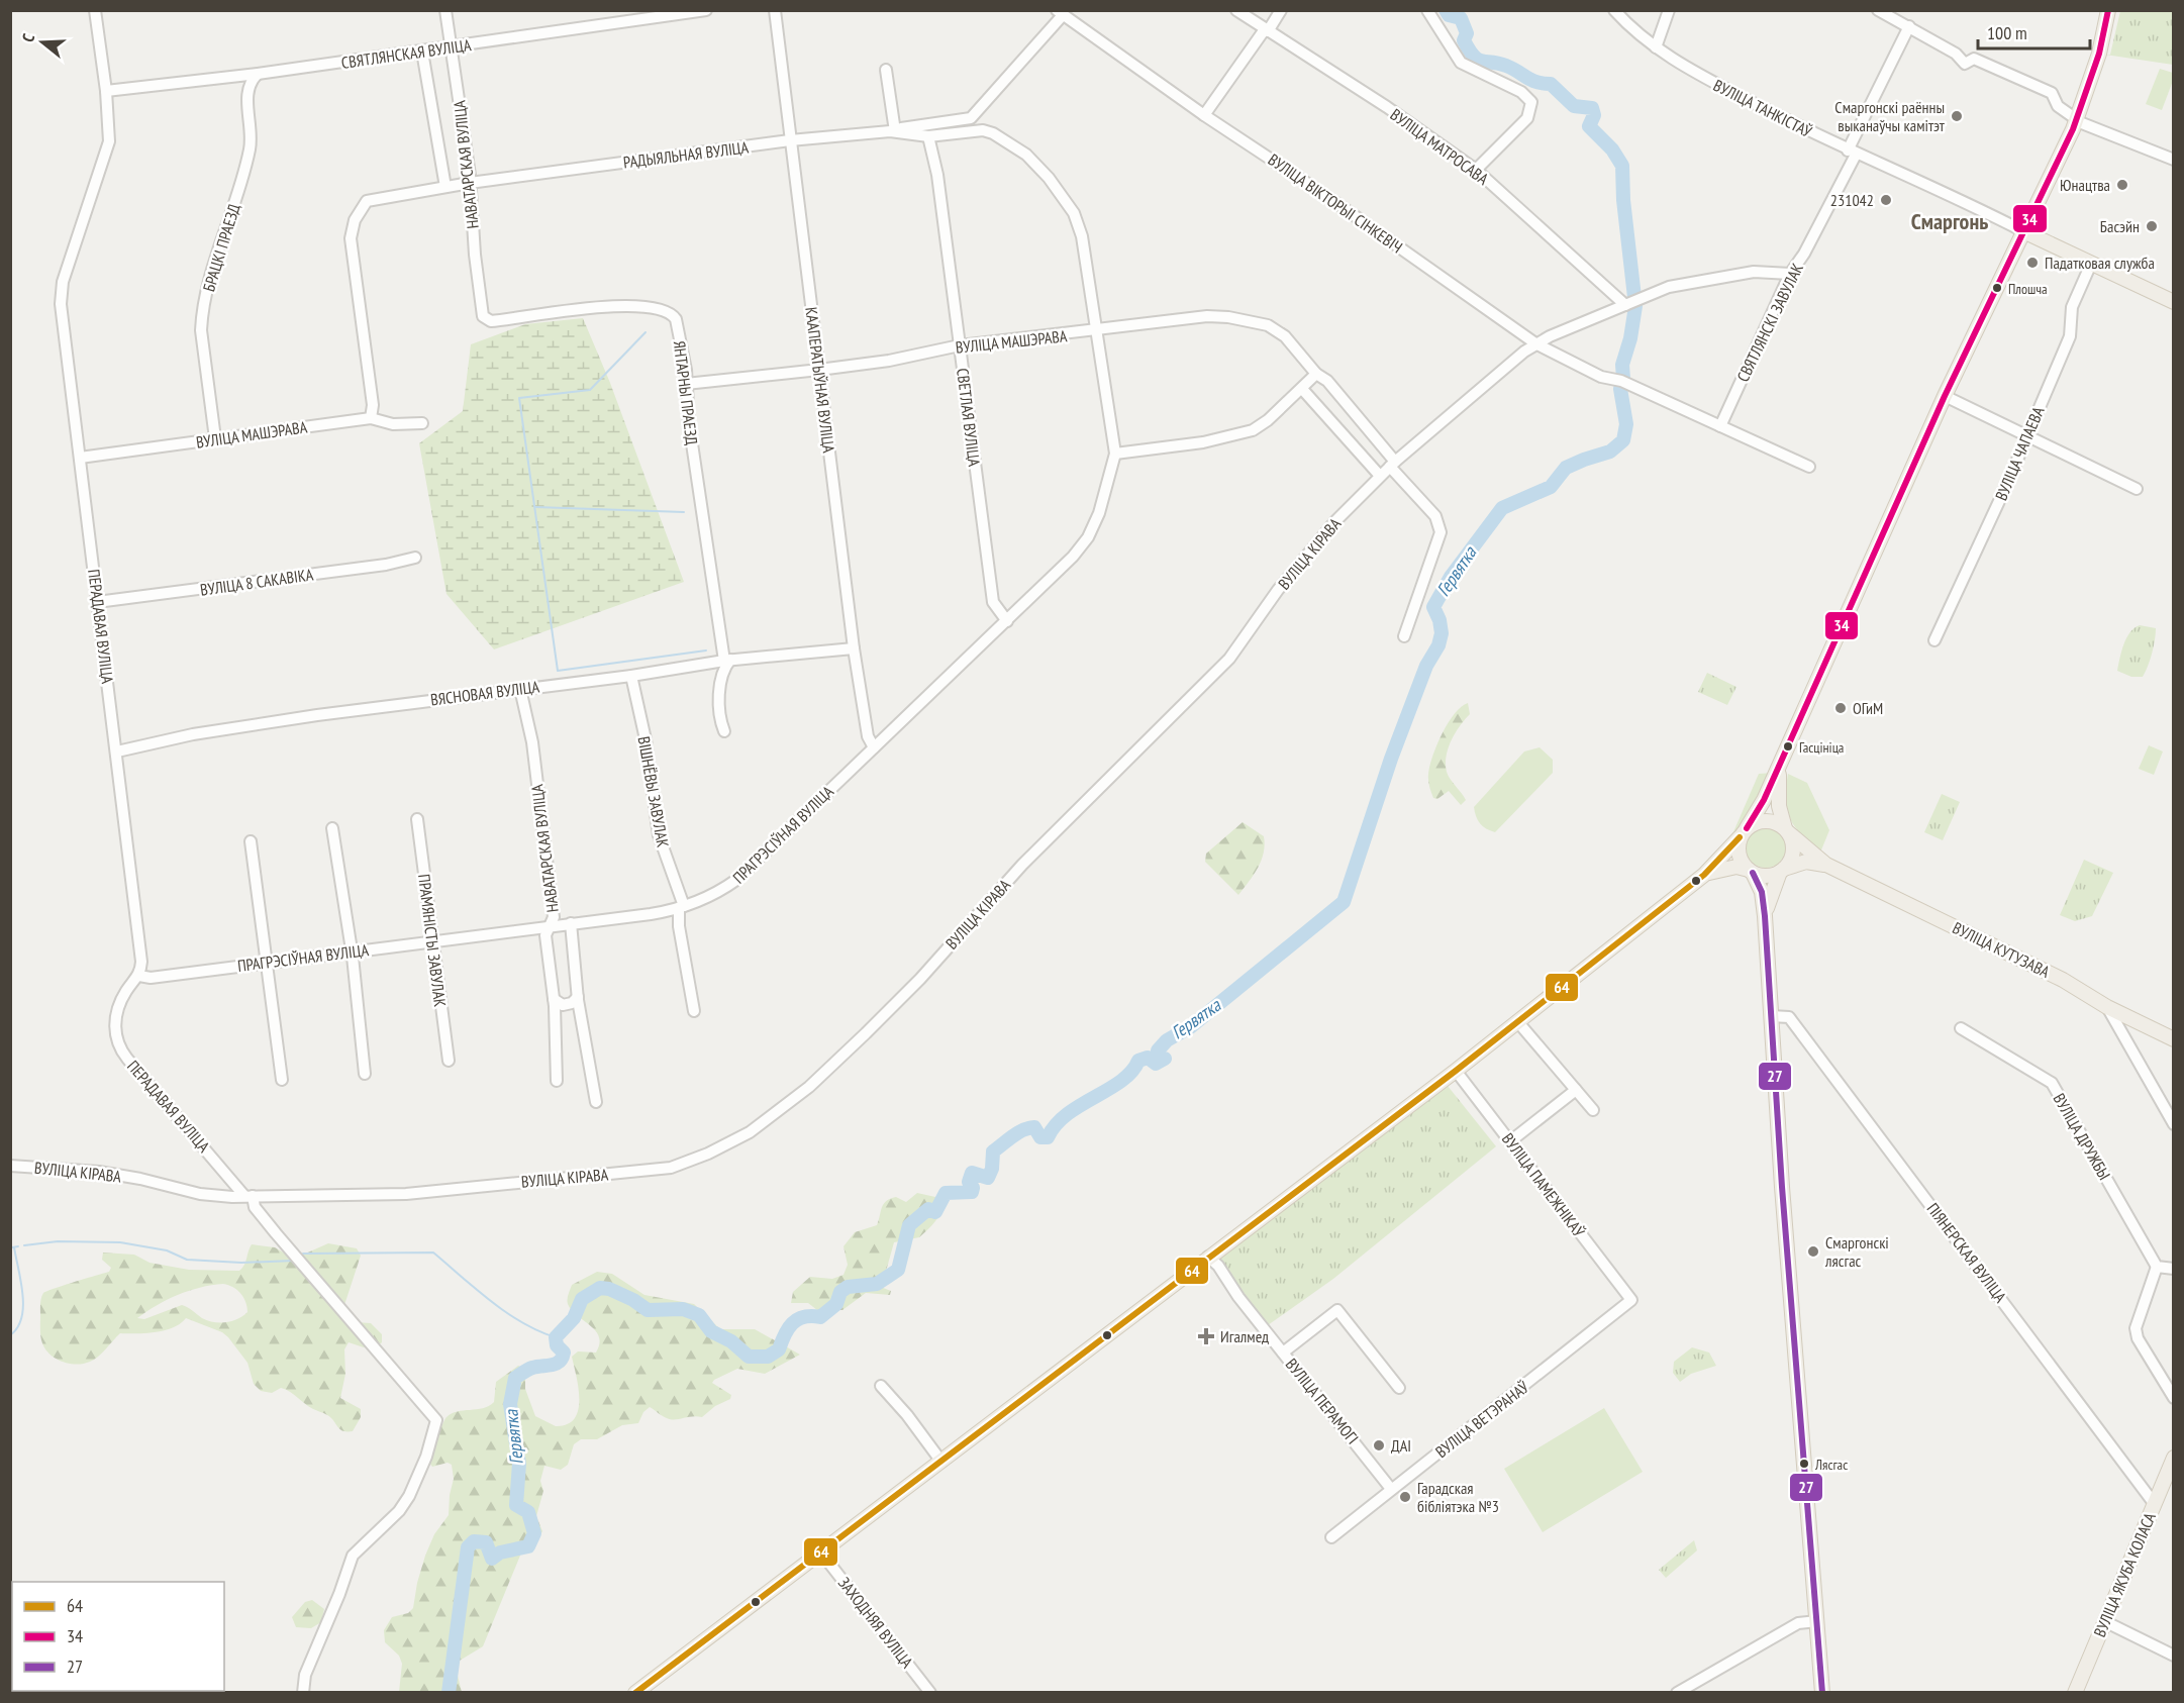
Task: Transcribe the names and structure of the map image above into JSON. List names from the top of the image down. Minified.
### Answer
{"streets":{"main road":["ВУЛІЦА КУТУЗАВА","ВУЛІЦА ЯКУБА КОЛАСА"],"street":["СВЯТЛЯНСКАЯ ВУЛІЦА","ВУЛІЦА ТАНКІСТАЎ","ВУЛІЦА МАТРОСАВА","РАДЫЯЛЬНАЯ ВУЛІЦА","НАВАТАРСКАЯ ВУЛІЦА","ВУЛІЦА ВІКТОРЫІ СІНКЕВІЧ","БРАЦКІ ПРАЕЗД","СВЯТЛЯНСКІ ЗАВУЛАК","ВУЛІЦА МАШЭРАВА","КААПЕРАТЫЎНАЯ ВУЛІЦА","ЯНТАРНЫ ПРАЕЗД","СВЕТЛАЯ ВУЛІЦА","ВУЛІЦА ЧАПАЕВА","ВУЛІЦА КІРАВА","ВУЛІЦА 8 САКАВІКА","ПЕРАДАВАЯ ВУЛІЦА","ВЯСНОВАЯ ВУЛІЦА","ВІШНЁВЫ ЗАВУЛАК","ПРАГРЭСІЎНАЯ ВУЛІЦА","ПРАМЯНІСТЫ ЗАВУЛАК","ВУЛІЦА ДРУЖБЫ","ВУЛІЦА ПАМЕЖНІКАЎ","ПІЯНЕРСКАЯ ВУЛІЦА","ВУЛІЦА ПЕРАМОГІ","ВУЛІЦА ВЕТЭРАНАЎ","ЗАХОДНЯЯ ВУЛІЦА"]},"crossings":[["СВЯТЛЯНСКАЯ ВУЛІЦА","НАВАТАРСКАЯ ВУЛІЦА"],["СВЯТЛЯНСКАЯ ВУЛІЦА","ПЕРАДАВАЯ ВУЛІЦА"],["ВУЛІЦА ТАНКІСТАЎ","СВЯТЛЯНСКІ ЗАВУЛАК"],["ВУЛІЦА МАТРОСАВА","ВУЛІЦА КІРАВА"],["РАДЫЯЛЬНАЯ ВУЛІЦА","НАВАТАРСКАЯ ВУЛІЦА"],["РАДЫЯЛЬНАЯ ВУЛІЦА","ВУЛІЦА МАШЭРАВА"],["РАДЫЯЛЬНАЯ ВУЛІЦА","КААПЕРАТЫЎНАЯ ВУЛІЦА"],["РАДЫЯЛЬНАЯ ВУЛІЦА","СВЕТЛАЯ ВУЛІЦА"],["РАДЫЯЛЬНАЯ ВУЛІЦА","ПРАГРЭСІЎНАЯ ВУЛІЦА"],["НАВАТАРСКАЯ ВУЛІЦА","ЯНТАРНЫ ПРАЕЗД"],["НАВАТАРСКАЯ ВУЛІЦА","ВЯСНОВАЯ ВУЛІЦА"],["НАВАТАРСКАЯ ВУЛІЦА","ПРАГРЭСІЎНАЯ ВУЛІЦА"],["ВУЛІЦА ВІКТОРЫІ СІНКЕВІЧ","СВЯТЛЯНСКІ ЗАВУЛАК"],["ВУЛІЦА ВІКТОРЫІ СІНКЕВІЧ","ВУЛІЦА КІРАВА"],["БРАЦКІ ПРАЕЗД","ВУЛІЦА МАШЭРАВА"],["СВЯТЛЯНСКІ ЗАВУЛАК","ВУЛІЦА КІРАВА"],["ВУЛІЦА МАШЭРАВА","КААПЕРАТЫЎНАЯ ВУЛІЦА"],["ВУЛІЦА МАШЭРАВА","ЯНТАРНЫ ПРАЕЗД"],["ВУЛІЦА МАШЭРАВА","СВЕТЛАЯ ВУЛІЦА"],["ВУЛІЦА МАШЭРАВА","ВУЛІЦА КІРАВА"],["ВУЛІЦА МАШЭРАВА","ПЕРАДАВАЯ ВУЛІЦА"],["ВУЛІЦА МАШЭРАВА","ПРАГРЭСІЎНАЯ ВУЛІЦА"],["КААПЕРАТЫЎНАЯ ВУЛІЦА","ВЯСНОВАЯ ВУЛІЦА"],["КААПЕРАТЫЎНАЯ ВУЛІЦА","ПРАГРЭСІЎНАЯ ВУЛІЦА"],["ЯНТАРНЫ ПРАЕЗД","ВЯСНОВАЯ ВУЛІЦА"],["СВЕТЛАЯ ВУЛІЦА","ПРАГРЭСІЎНАЯ ВУЛІЦА"],["ВУЛІЦА КІРАВА","ПЕРАДАВАЯ ВУЛІЦА"],["ВУЛІЦА 8 САКАВІКА","ПЕРАДАВАЯ ВУЛІЦА"],["ПЕРАДАВАЯ ВУЛІЦА","ВЯСНОВАЯ ВУЛІЦА"],["ПЕРАДАВАЯ ВУЛІЦА","ПРАГРЭСІЎНАЯ ВУЛІЦА"],["ВЯСНОВАЯ ВУЛІЦА","ВІШНЁВЫ ЗАВУЛАК"],["ВІШНЁВЫ ЗАВУЛАК","ПРАГРЭСІЎНАЯ ВУЛІЦА"],["ПРАГРЭСІЎНАЯ ВУЛІЦА","ПРАМЯНІСТЫ ЗАВУЛАК"],["ВУЛІЦА ПАМЕЖНІКАЎ","ВУЛІЦА ВЕТЭРАНАЎ"],["ПІЯНЕРСКАЯ ВУЛІЦА","ВУЛІЦА ЯКУБА КОЛАСА"],["ВУЛІЦА ПЕРАМОГІ","ВУЛІЦА ВЕТЭРАНАЎ"]],"districts":["Смаргонь"],"water":["Гервятка"],"places":{"other":["Смаргонскі раённы выканаўчы камітэт","Юнацтва","231042","Басэйн","Падатковая служба","Плошча","ОГиМ","Гасцініца","Смаргонскі лясгас","ДАІ","Лясгас","Гарадская бібліятэка №3"],"health":["Игалмед"]},"lines":["transit line 34","transit line 64","transit line 27"],"legend":["64","34","27"],"scale_bar":"100 m","north":"left"}
